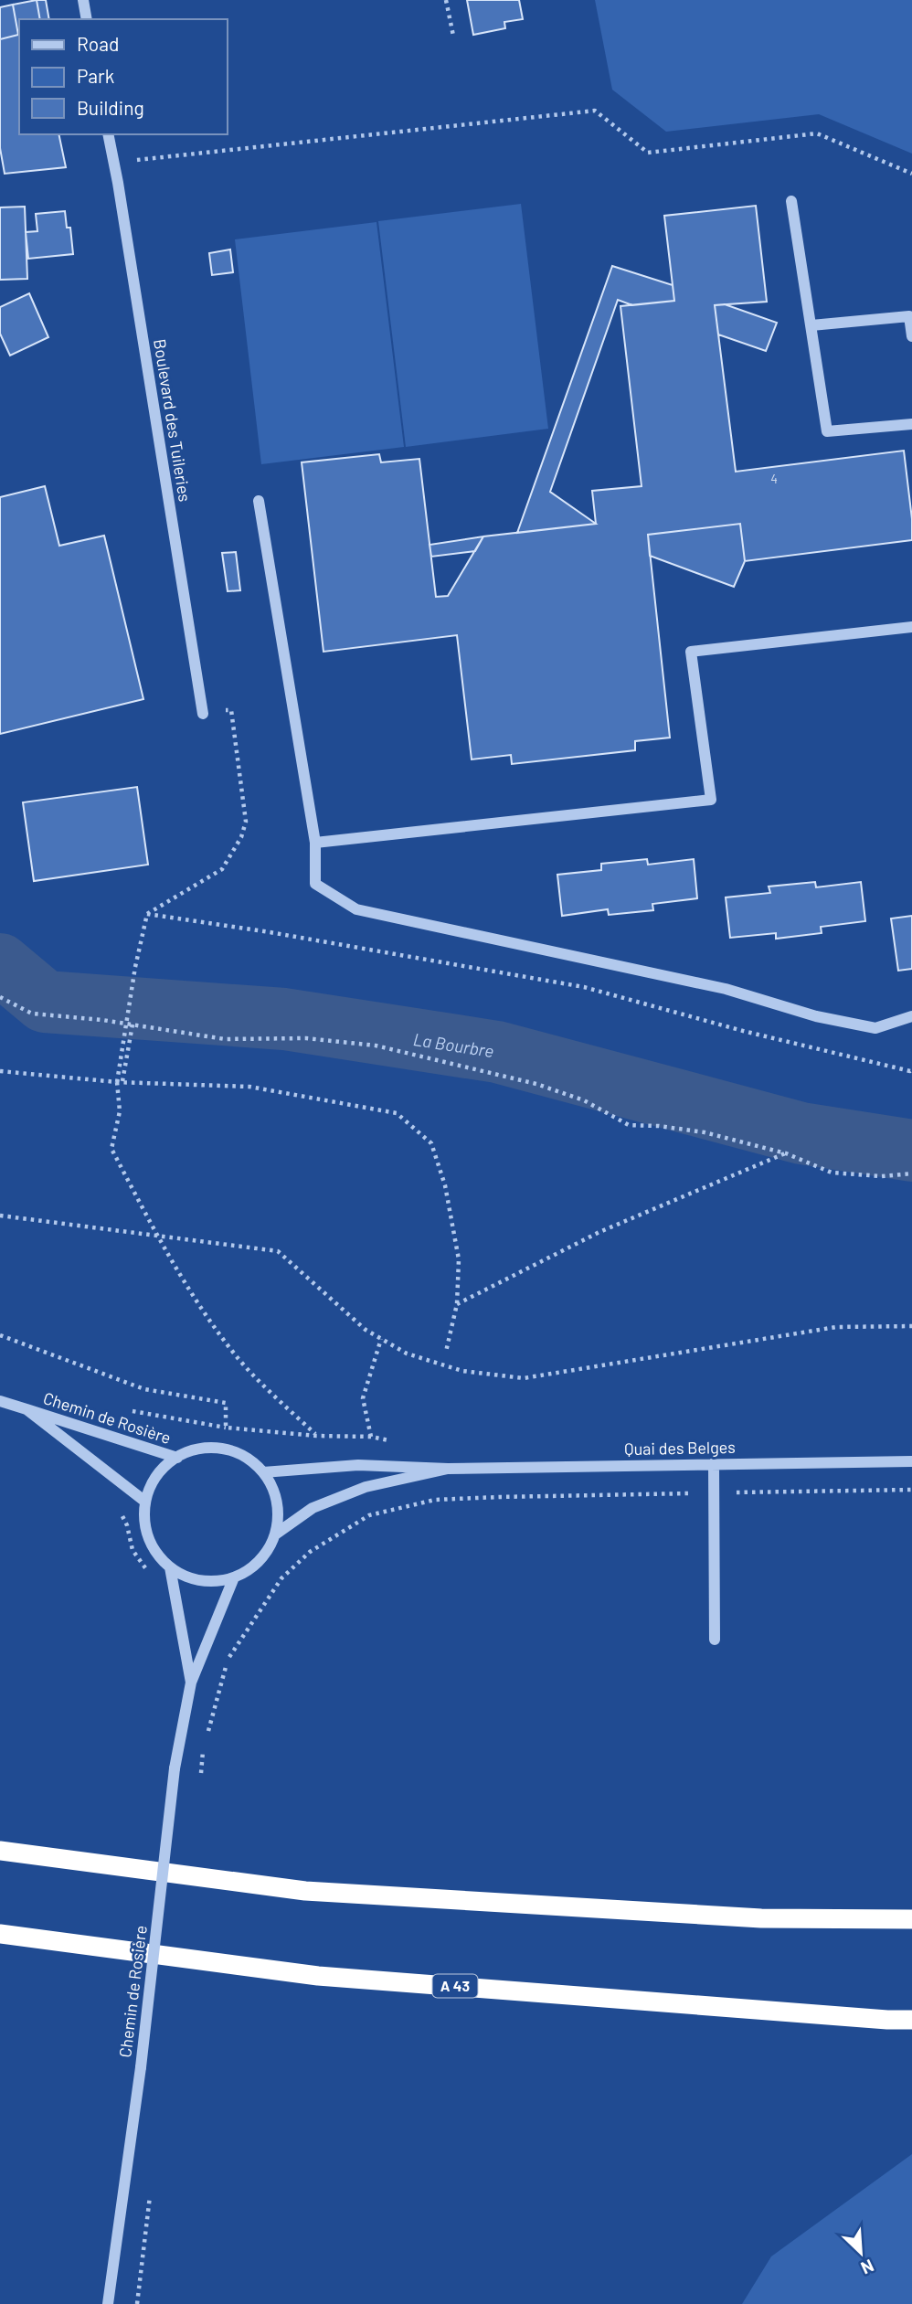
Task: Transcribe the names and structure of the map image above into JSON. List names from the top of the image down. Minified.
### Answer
{"streets":{"highway":["A 43"],"street":["Boulevard des Tuileries","Chemin de Rosière","Quai des Belges"]},"crossings":[["Chemin de Rosière","Quai des Belges"]],"water":["La Bourbre"],"house_numbers":["4"],"legend":["Road","Park","Building"],"north":"bottom right"}
